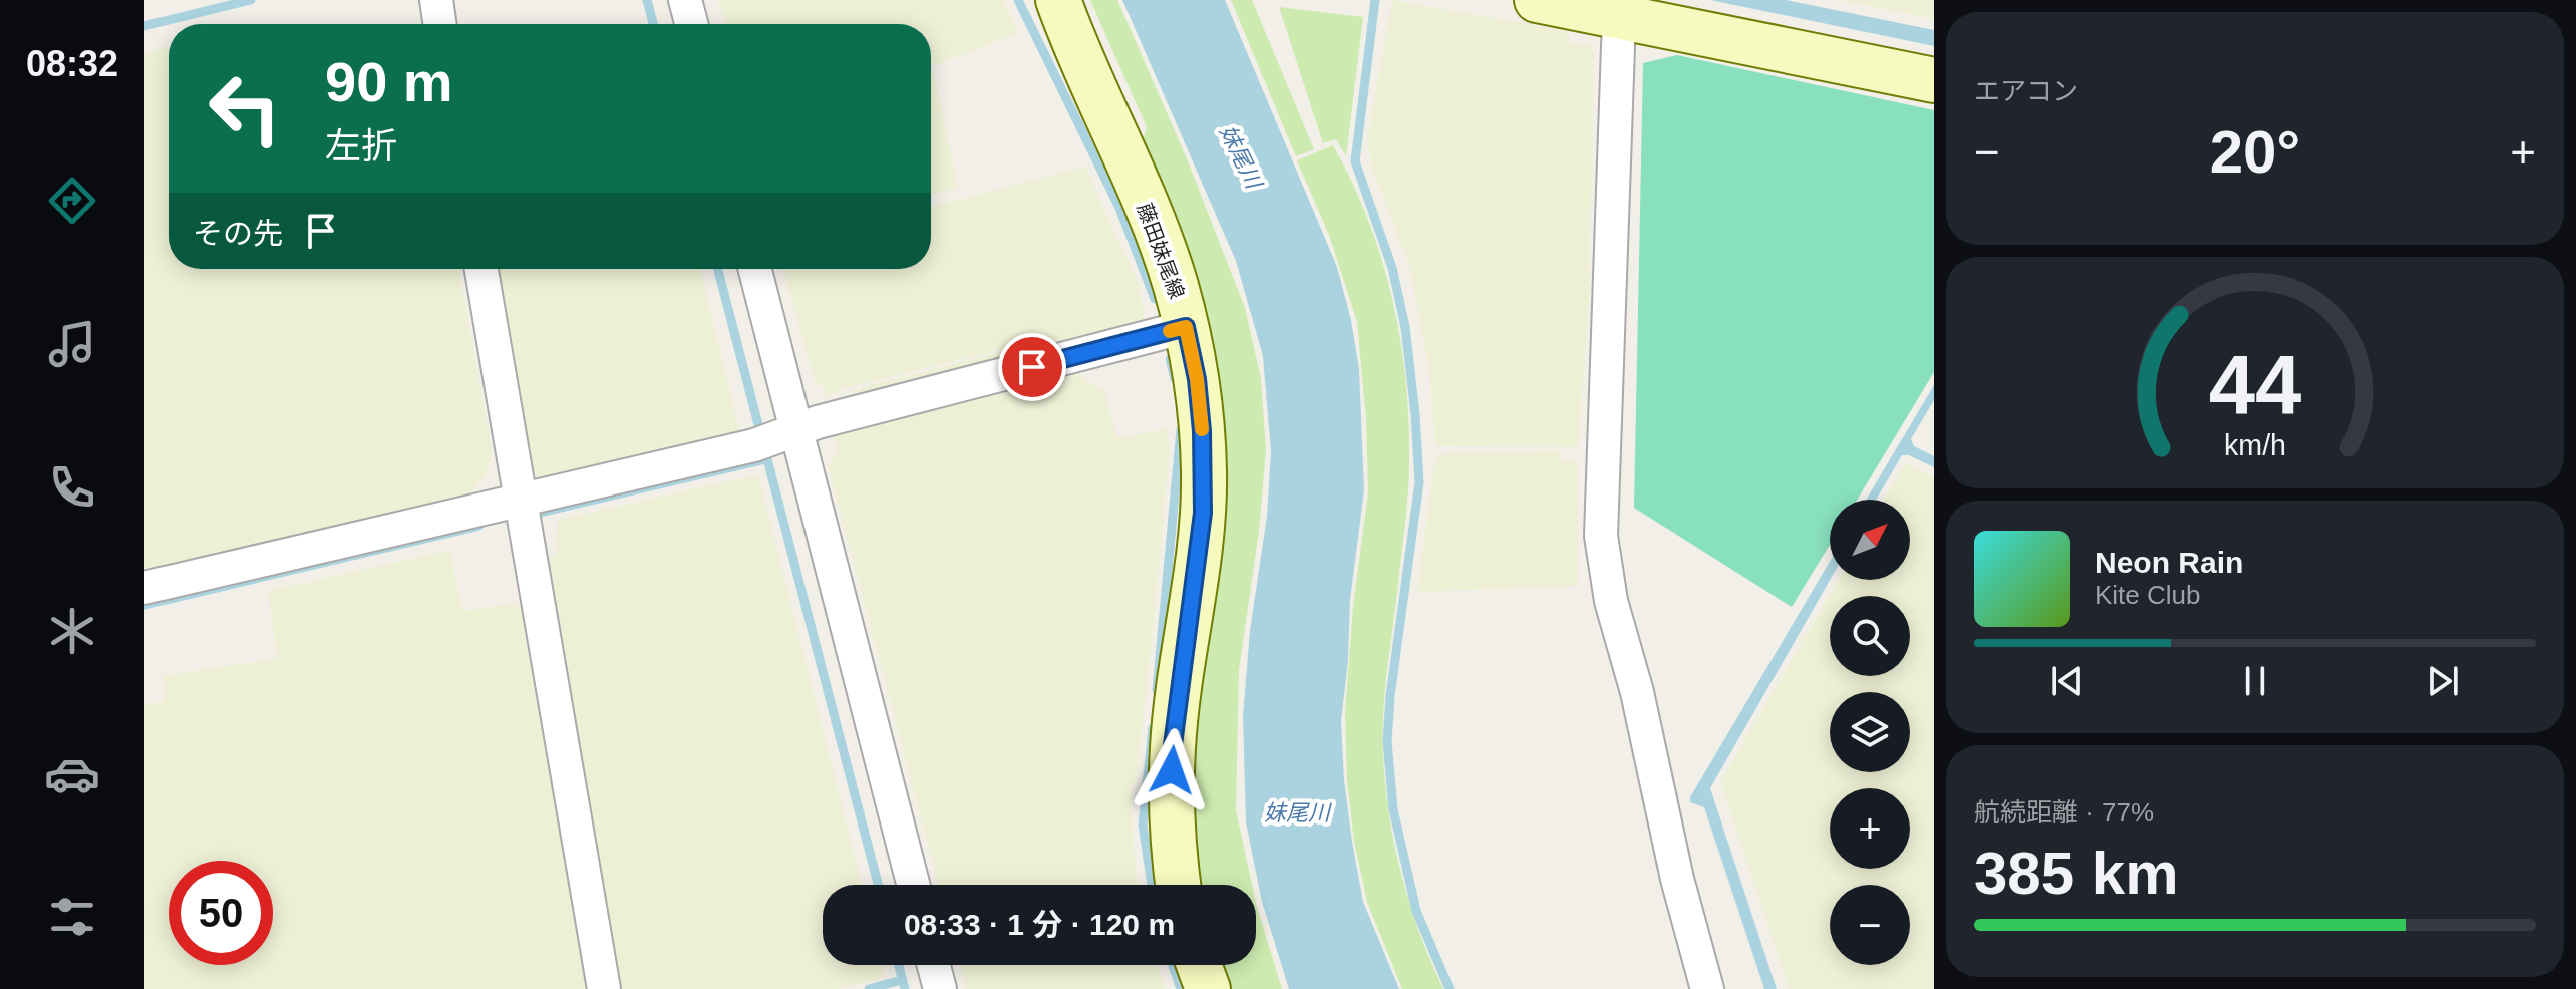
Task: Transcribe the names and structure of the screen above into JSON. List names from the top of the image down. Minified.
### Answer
{"streets":{"main road":["藤田妹尾線"]},"water":["妹尾川"],"north":"top right","page":{"tabs":"08:32","tile":["エアコン",["航続距離 · 77%","385 km"]],"turn":["90 m","左折"],"heat":["−","20°","+"],"then":"その先","map_buttons":["+","−"],"song":["Neon Rain","Kite Club"],"limit":"50","trip":"08:33 · 1 分 · 120 m","gauge":["44","km/h"]}}
